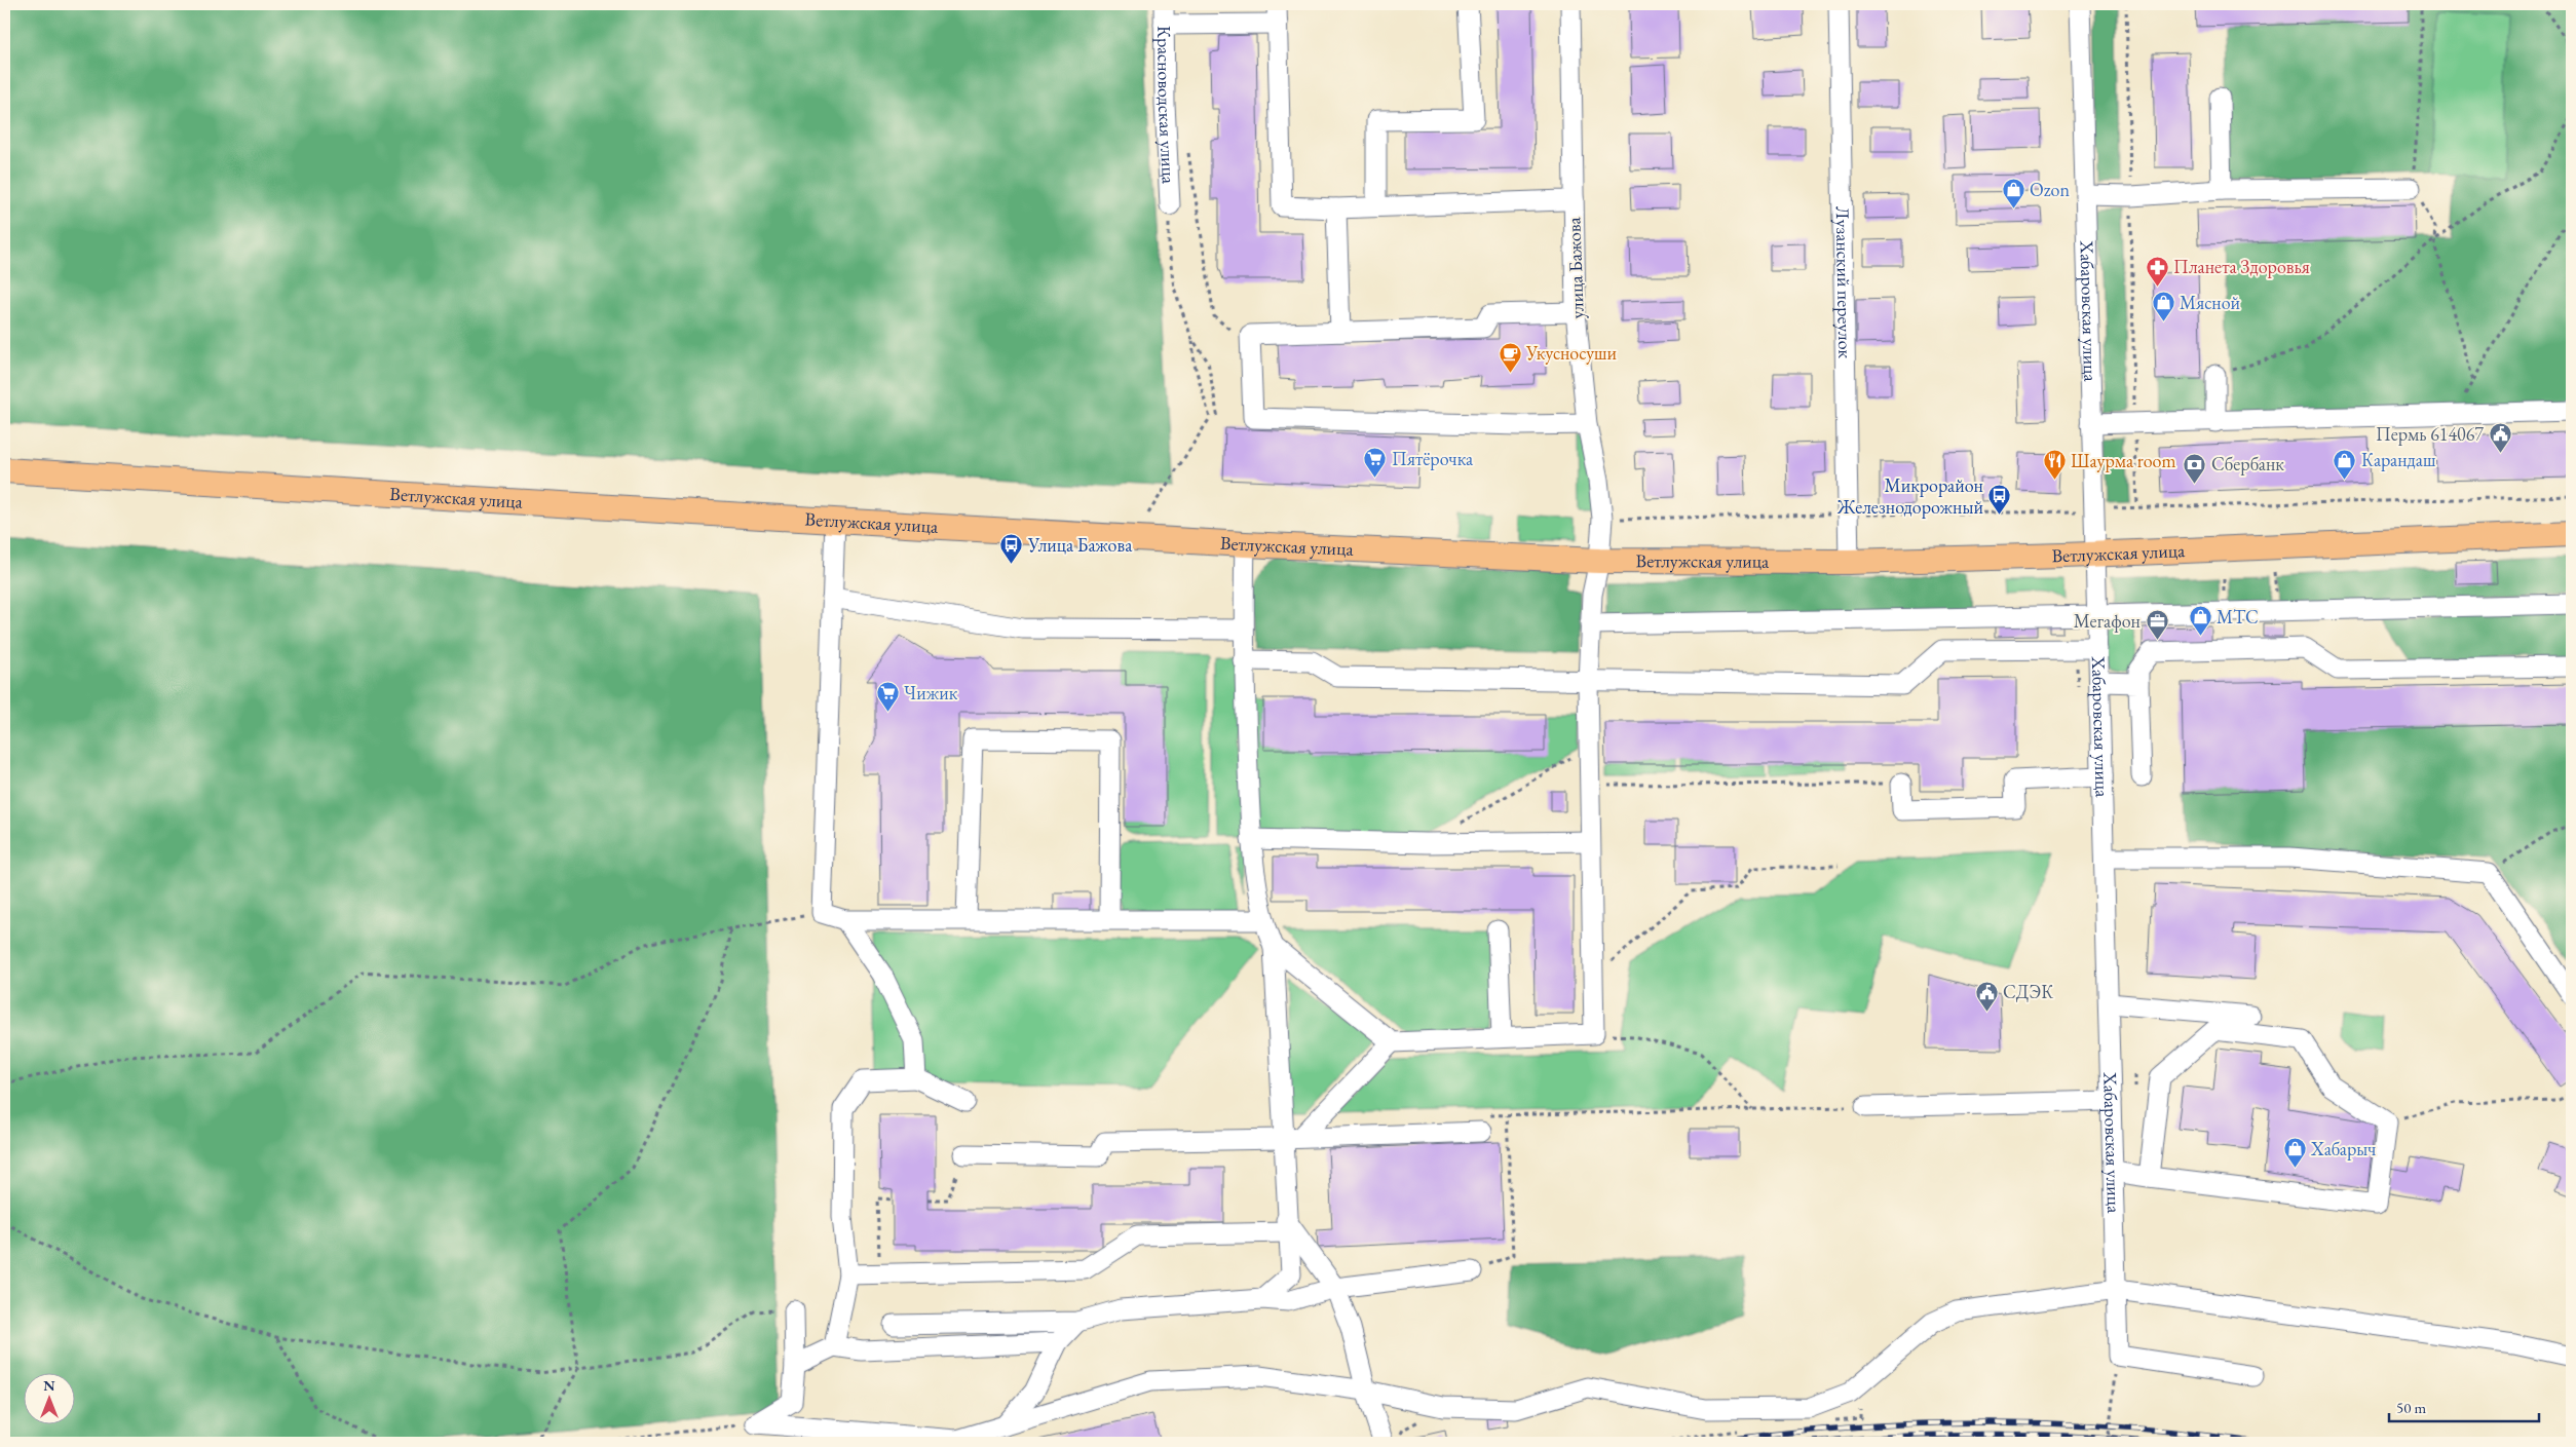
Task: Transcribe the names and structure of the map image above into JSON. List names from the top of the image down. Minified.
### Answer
{"streets":{"main road":["Ветлужская улица"],"street":["Красноводская улица","улица Бажова","Лузанский переулок","Хабаровская улица"]},"crossings":[["улица Бажова","Ветлужская улица"],["Лузанский переулок","Ветлужская улица"],["Хабаровская улица","Ветлужская улица"]],"places":{"shop":["Ozon","Мясной","Карандаш","МТС","Хабарыч"],"pharmacy":["Планета Здоровья"],"cafe":["Укусносуши"],"public building":["Пермь 614067","СДЭК"],"supermarket":["Пятёрочка","Чижик"],"restaurant":["Шаурма room"],"bank":["Сбербанк"],"bus stop":["Микрорайон Железнодорожный","Улица Бажова"],"office":["Мегафон"]},"scale_bar":"50 m","north":"top"}
